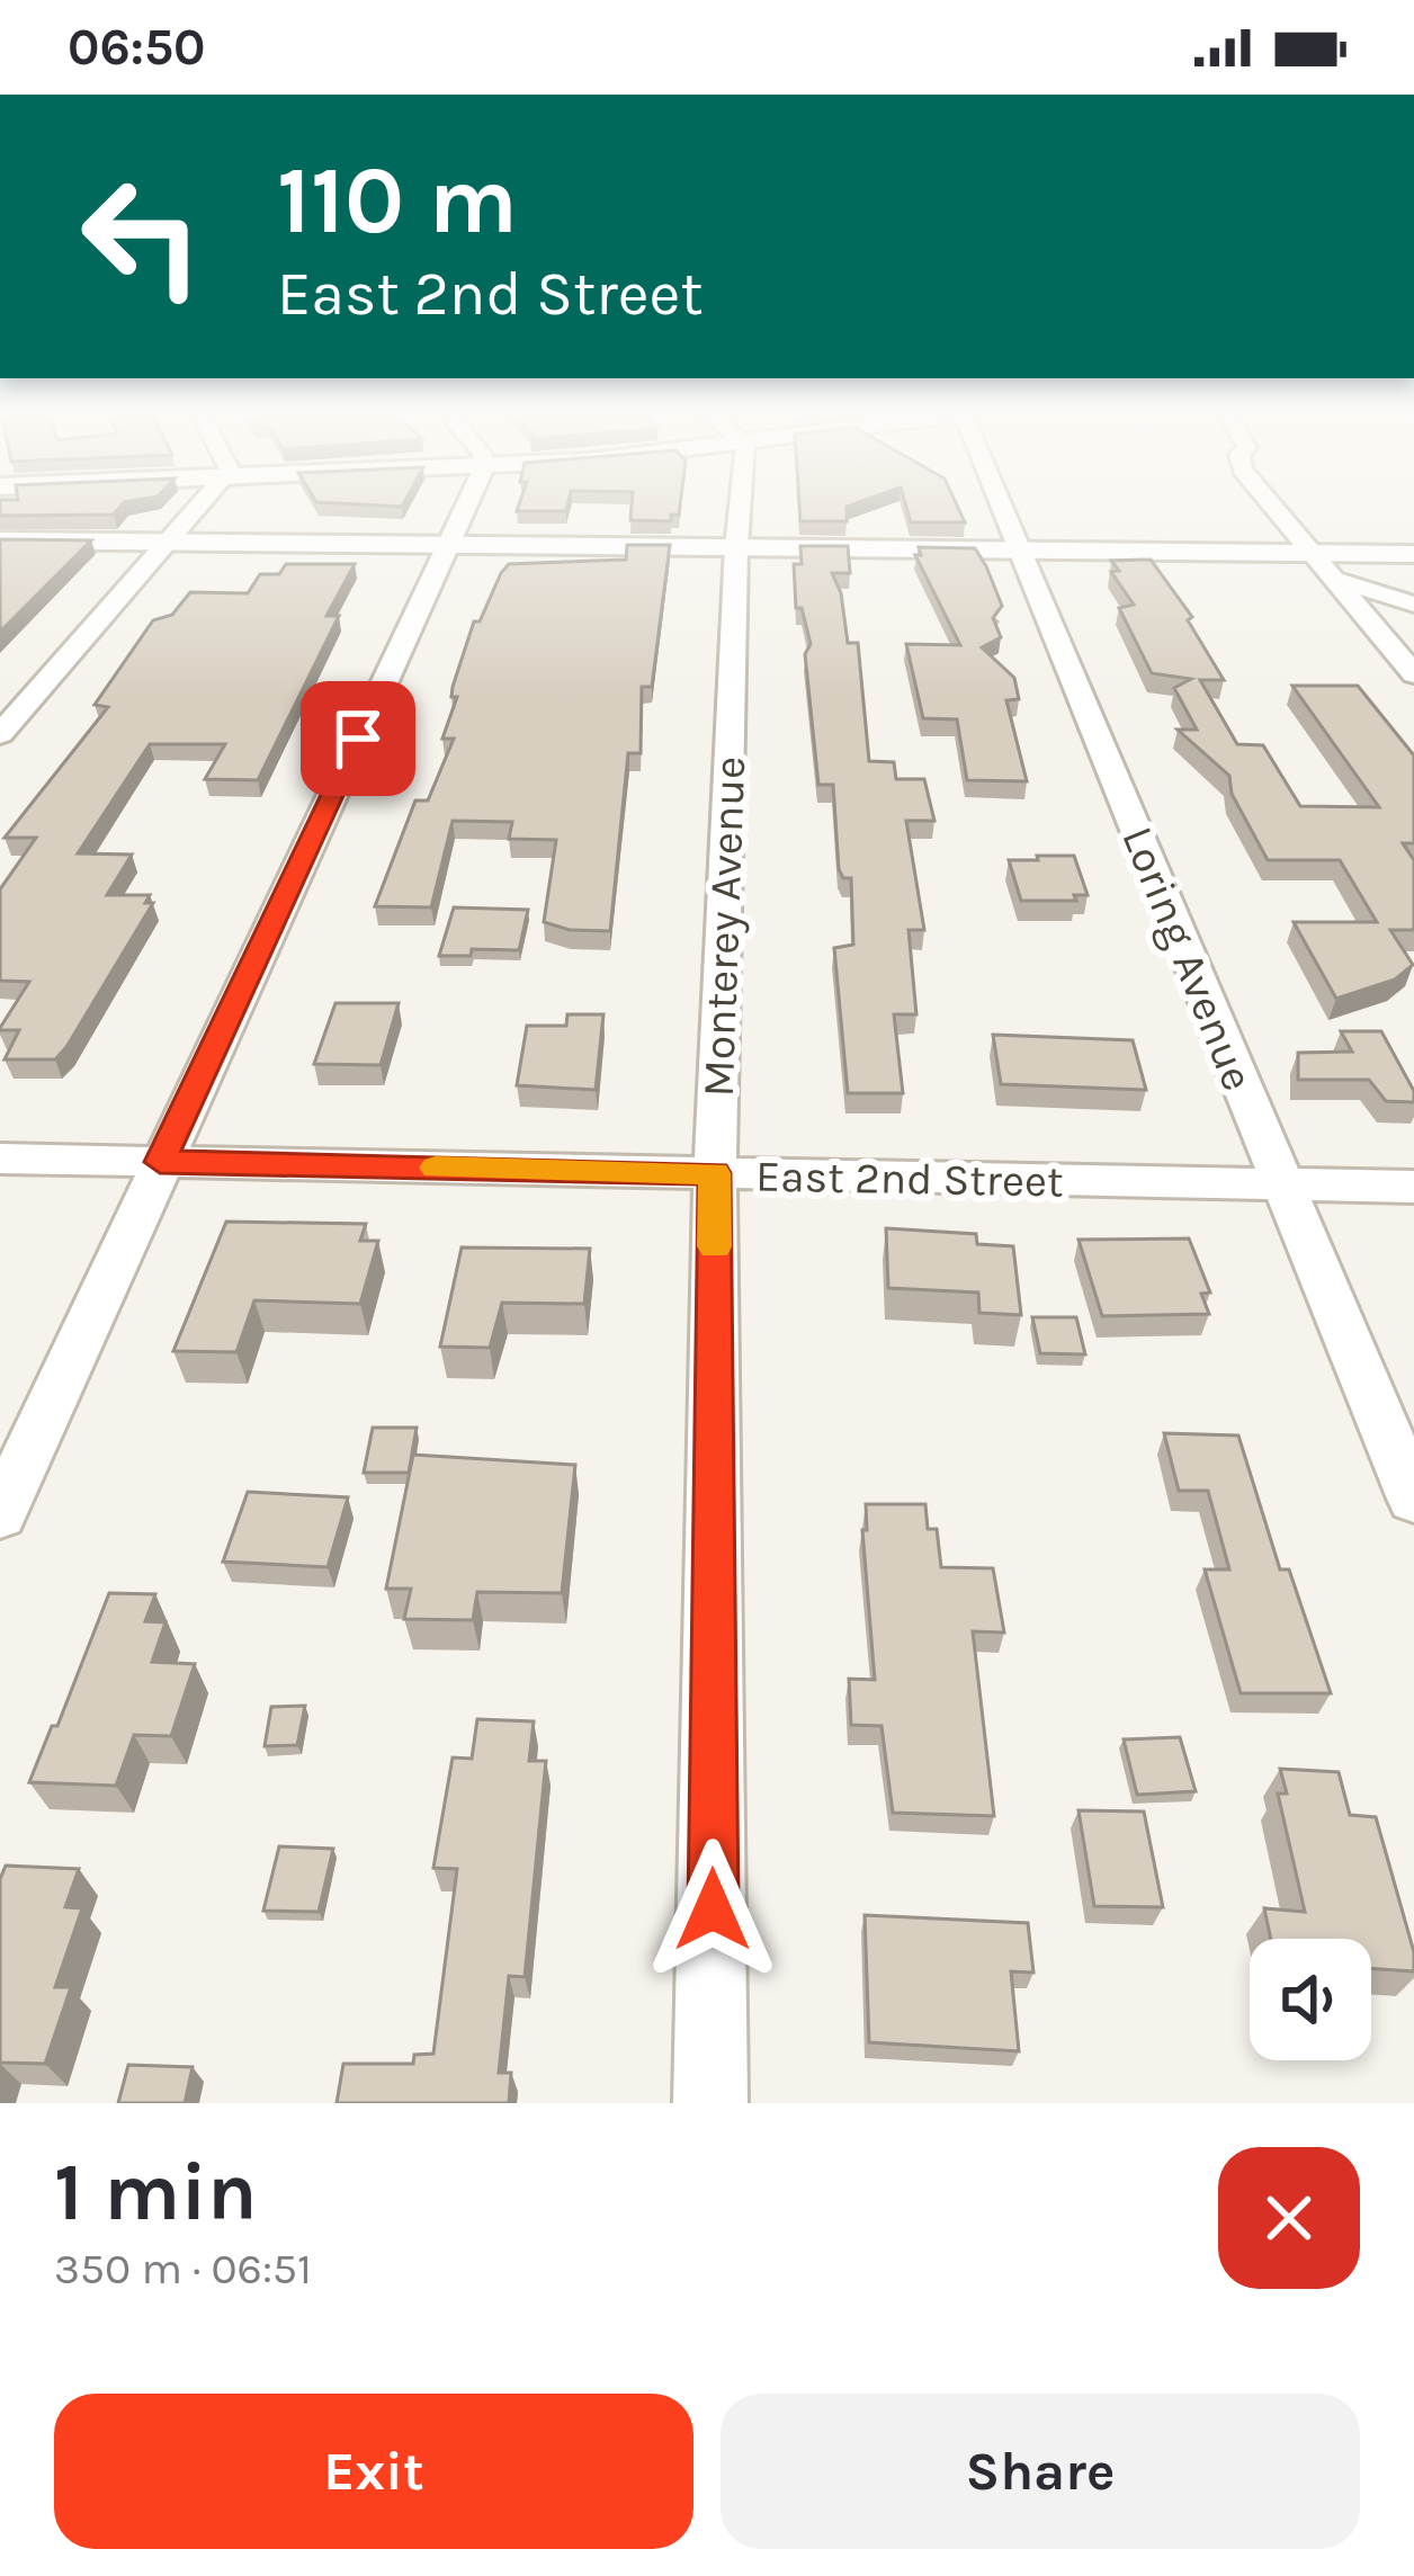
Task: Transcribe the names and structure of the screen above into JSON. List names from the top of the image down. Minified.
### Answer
{"streets":{"street":["Monterey Avenue","Loring Avenue","East 2nd Street"]},"crossings":[["Monterey Avenue","East 2nd Street"],["Loring Avenue","East 2nd Street"]],"page":{"status":"06:50","turn":["110 m","East 2nd Street"],"heading":["1 min","350 m · 06:51"],"buttons":["Exit","Share"]}}
